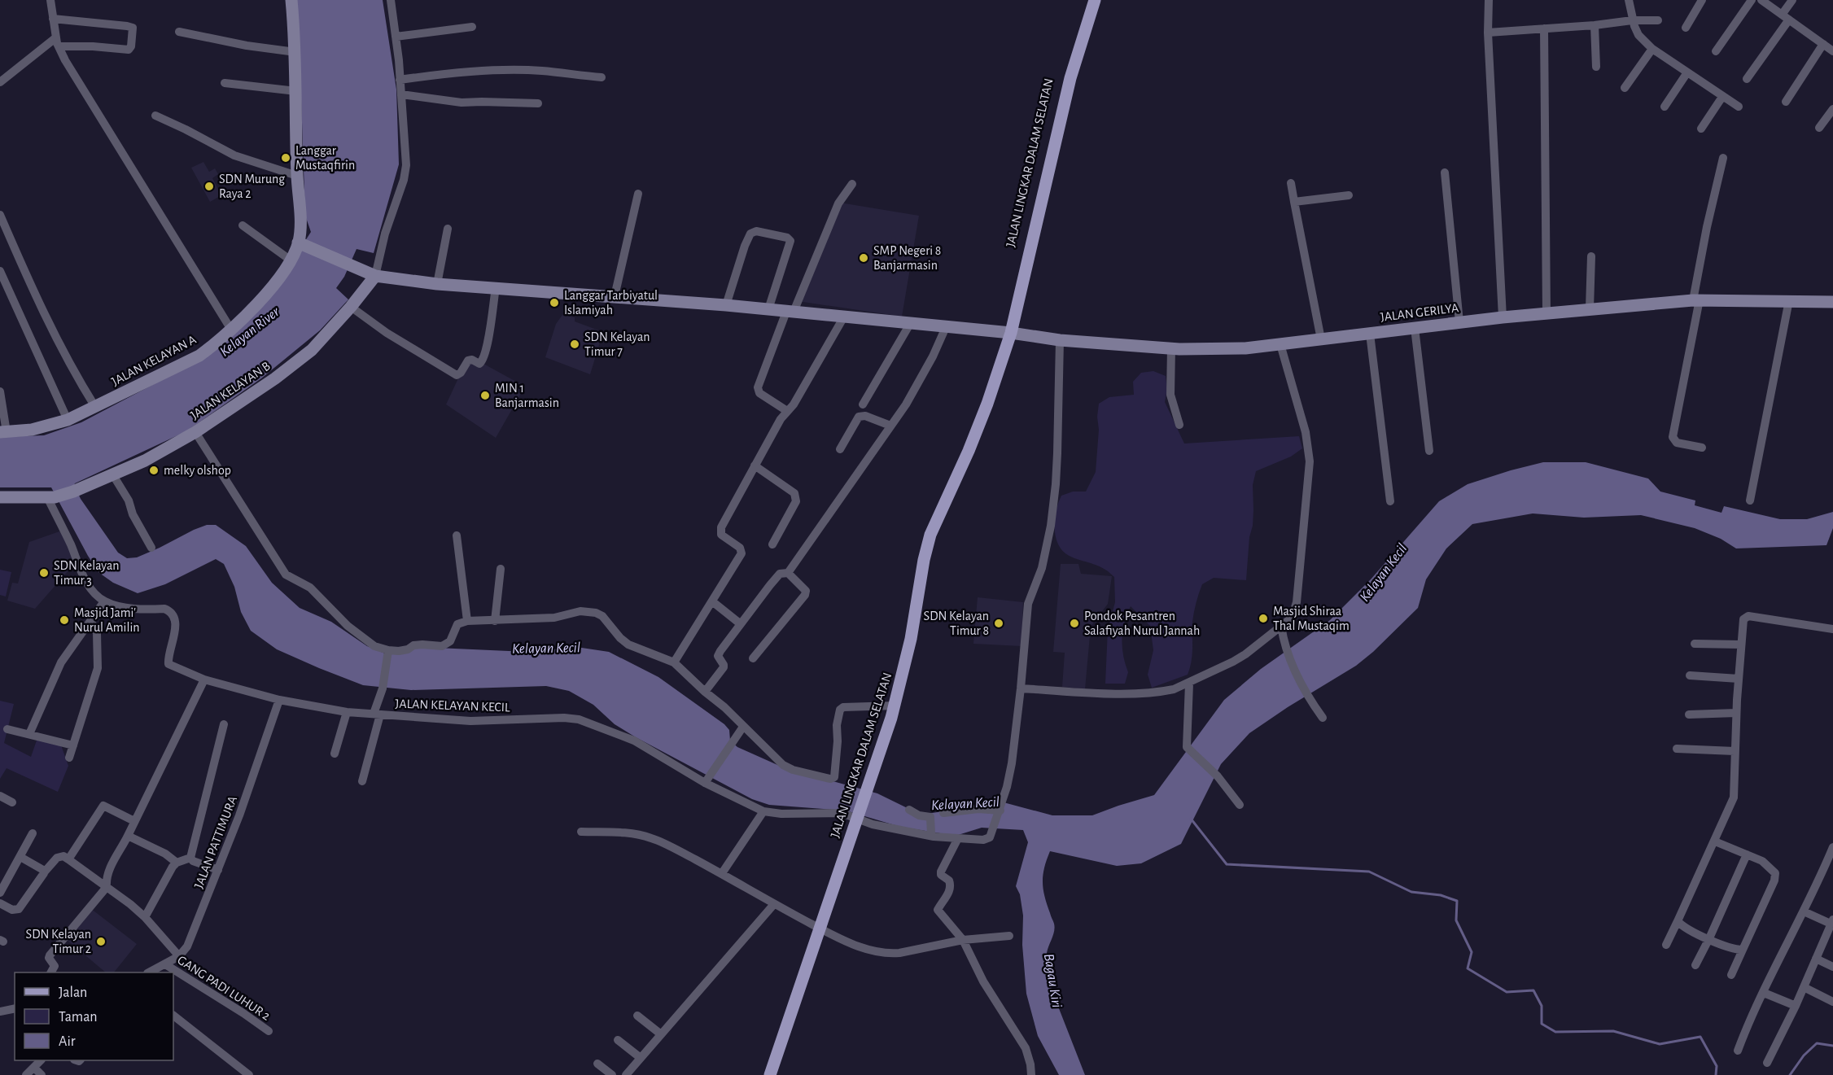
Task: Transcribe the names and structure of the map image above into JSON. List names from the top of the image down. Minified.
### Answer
{"streets":{"main road":["JALAN LINGKAR DALAM SELATAN"],"street":["JALAN GERILYA","JALAN KELAYAN A","JALAN KELAYAN B","JALAN KELAYAN KECIL","JALAN PATTIMURA","GANG PADI LUHUR 2"]},"crossings":[["JALAN LINGKAR DALAM SELATAN","JALAN GERILYA"],["JALAN GERILYA","JALAN KELAYAN A"],["JALAN GERILYA","JALAN KELAYAN B"],["JALAN KELAYAN KECIL","JALAN PATTIMURA"],["JALAN PATTIMURA","GANG PADI LUHUR 2"]],"water":["Kelayan River","Kelayan Kecil","Bagau Kiri"],"places":["Langgar Mustaqfirin","SDN Murung Raya 2","SMP Negeri 8 Banjarmasin","Langgar Tarbiyatul Islamiyah","SDN Kelayan Timur 7","MIN 1 Banjarmasin","melky olshop","SDN Kelayan Timur 3","Masjid Shiraa Thal Mustaqim","Masjid Jami' Nurul Amilin","SDN Kelayan Timur 8","Pondok Pesantren Salafiyah Nurul Jannah","SDN Kelayan Timur 2"],"legend":["Jalan","Taman","Air"]}
